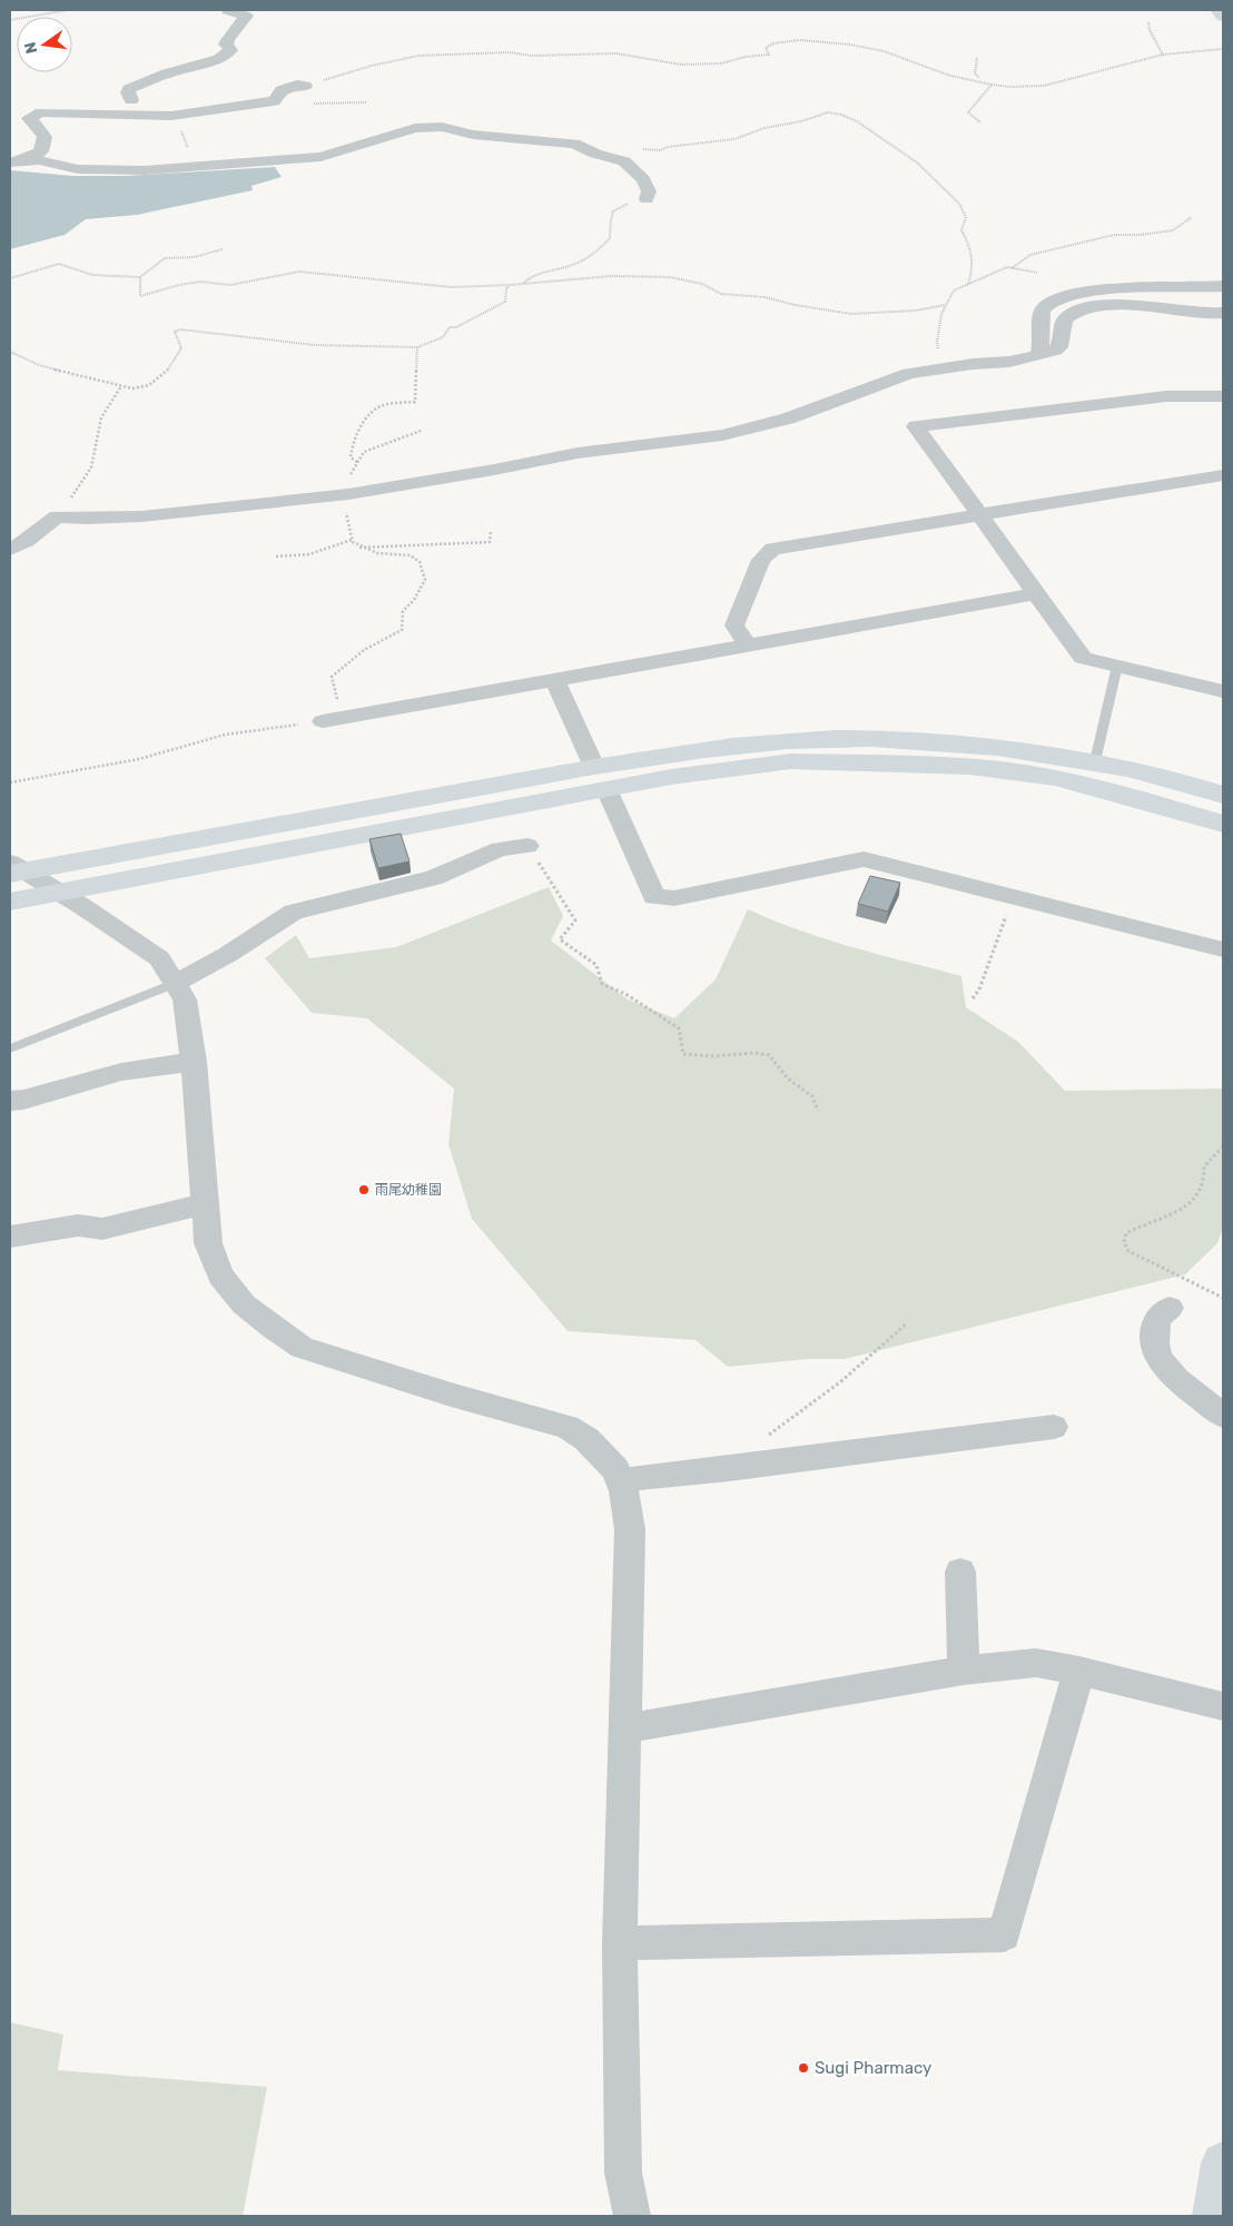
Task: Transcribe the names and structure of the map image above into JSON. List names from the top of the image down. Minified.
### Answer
{"places":["雨尾幼稚園","Sugi Pharmacy"],"north":"left"}
